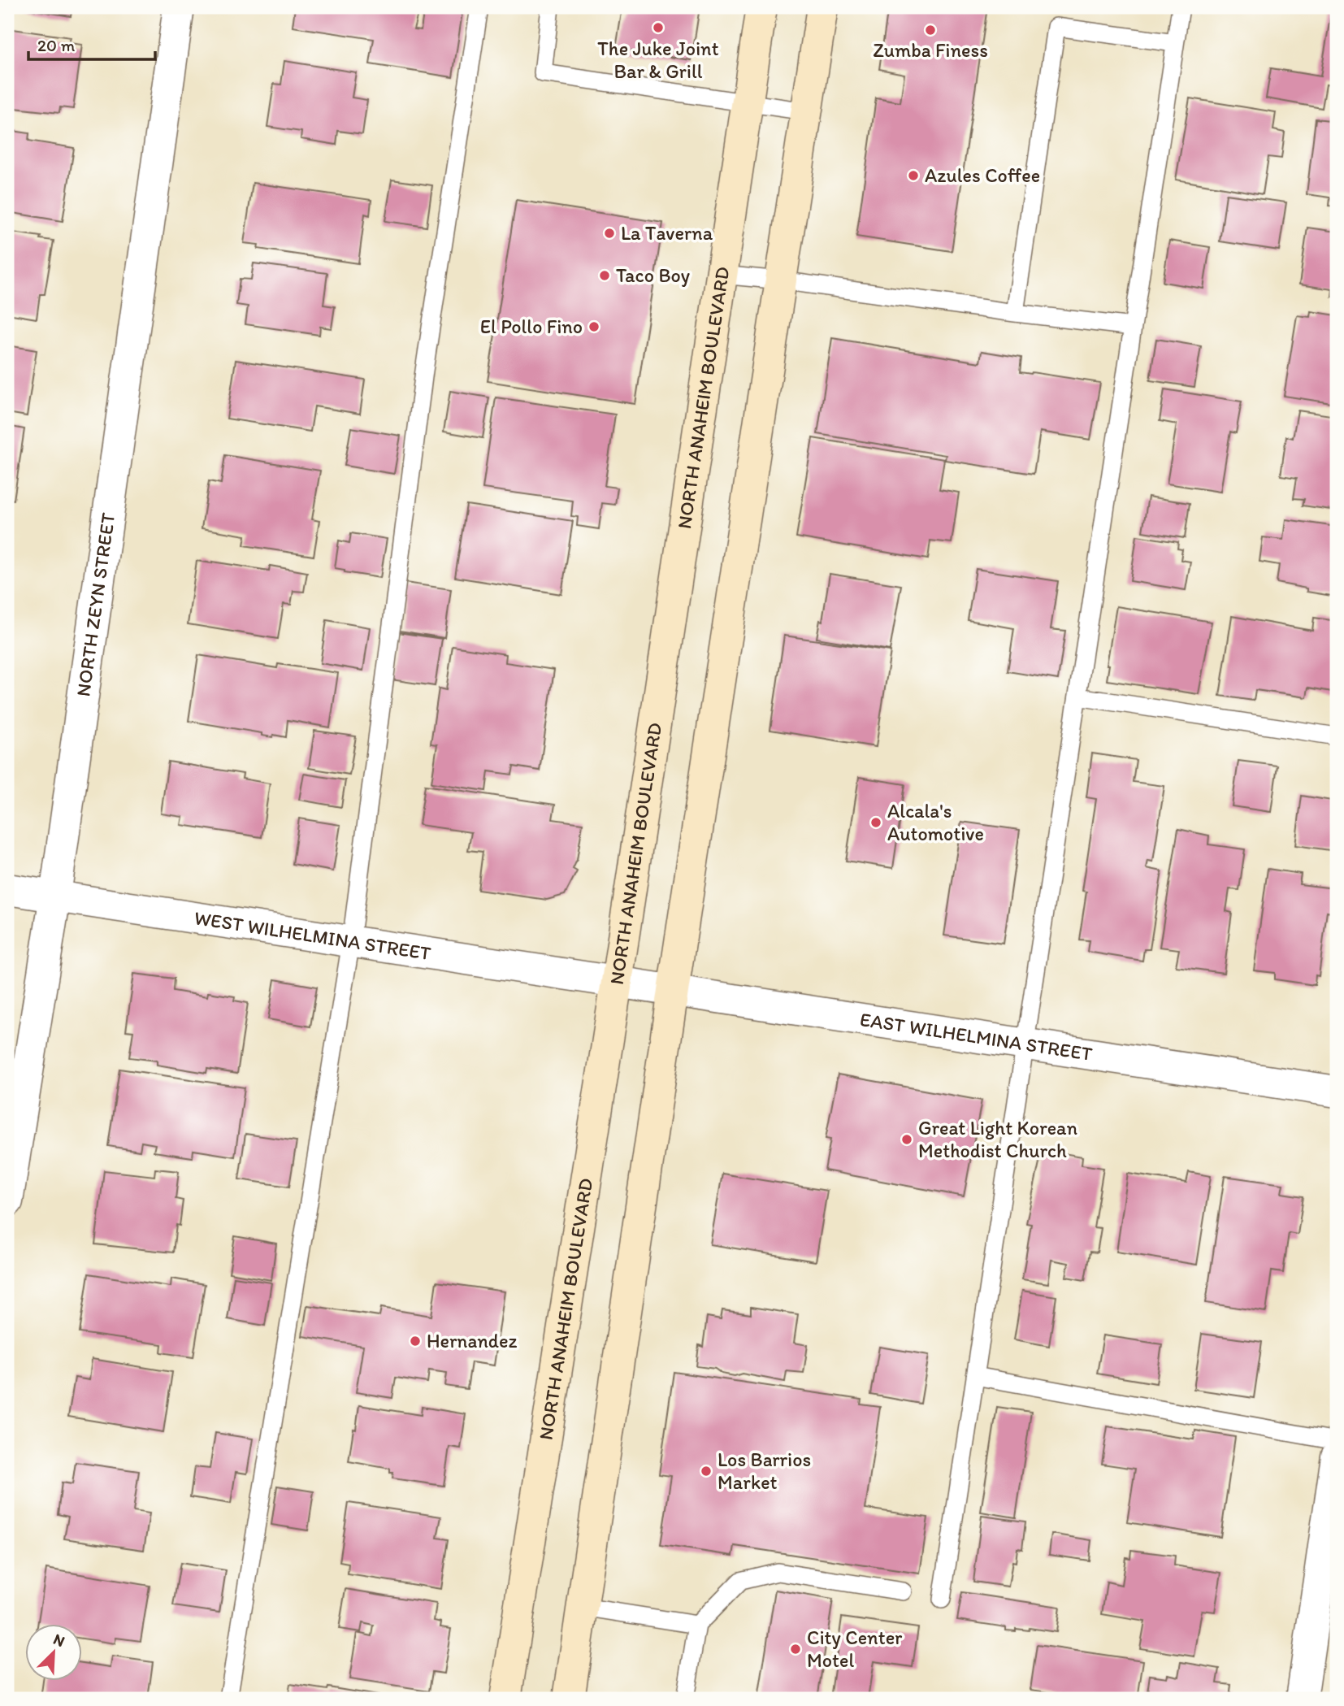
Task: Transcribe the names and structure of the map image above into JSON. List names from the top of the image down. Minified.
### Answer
{"streets":{"main road":["NORTH ANAHEIM BOULEVARD"],"street":["NORTH ZEYN STREET","WEST WILHELMINA STREET","EAST WILHELMINA STREET"]},"crossings":[["NORTH ANAHEIM BOULEVARD","WEST WILHELMINA STREET"],["NORTH ANAHEIM BOULEVARD","EAST WILHELMINA STREET"],["NORTH ZEYN STREET","WEST WILHELMINA STREET"],["WEST WILHELMINA STREET","EAST WILHELMINA STREET"]],"places":["The Juke Joint Bar & Grill","Zumba Finess","Azules Coffee","La Taverna","Taco Boy","El Pollo Fino","Alcala's Automotive","Great Light Korean Methodist Church","Hernandez","Los Barrios Market","City Center Motel"],"scale_bar":"20 m","north":"top right"}
